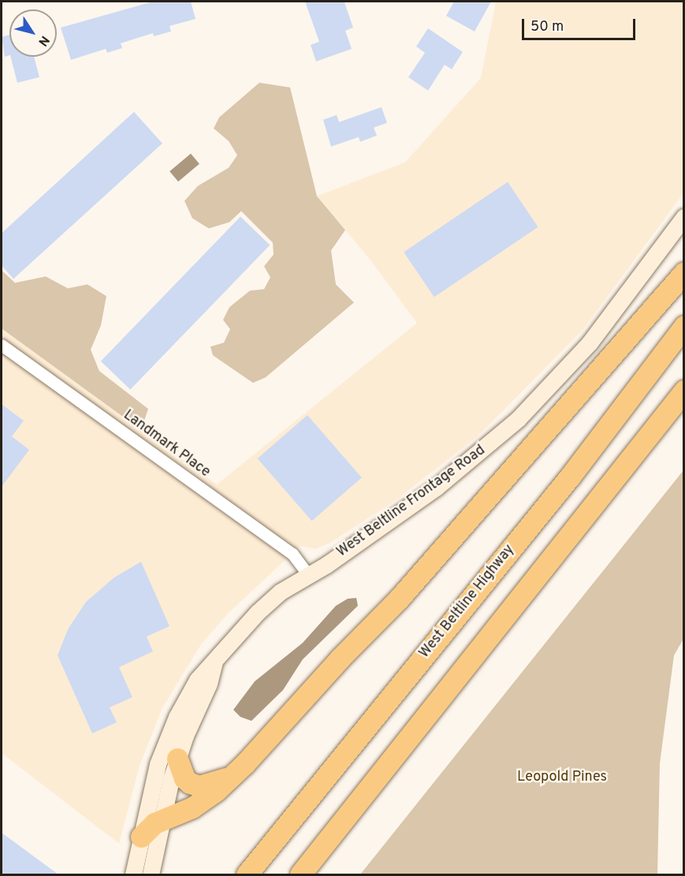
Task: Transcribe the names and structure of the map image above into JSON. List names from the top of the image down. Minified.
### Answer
{"streets":{"highway":["West Beltline Highway"],"street":["Landmark Place","West Beltline Frontage Road"]},"crossings":[["Landmark Place","West Beltline Frontage Road"]],"parks":["Leopold Pines"],"scale_bar":"50 m","north":"bottom right"}
